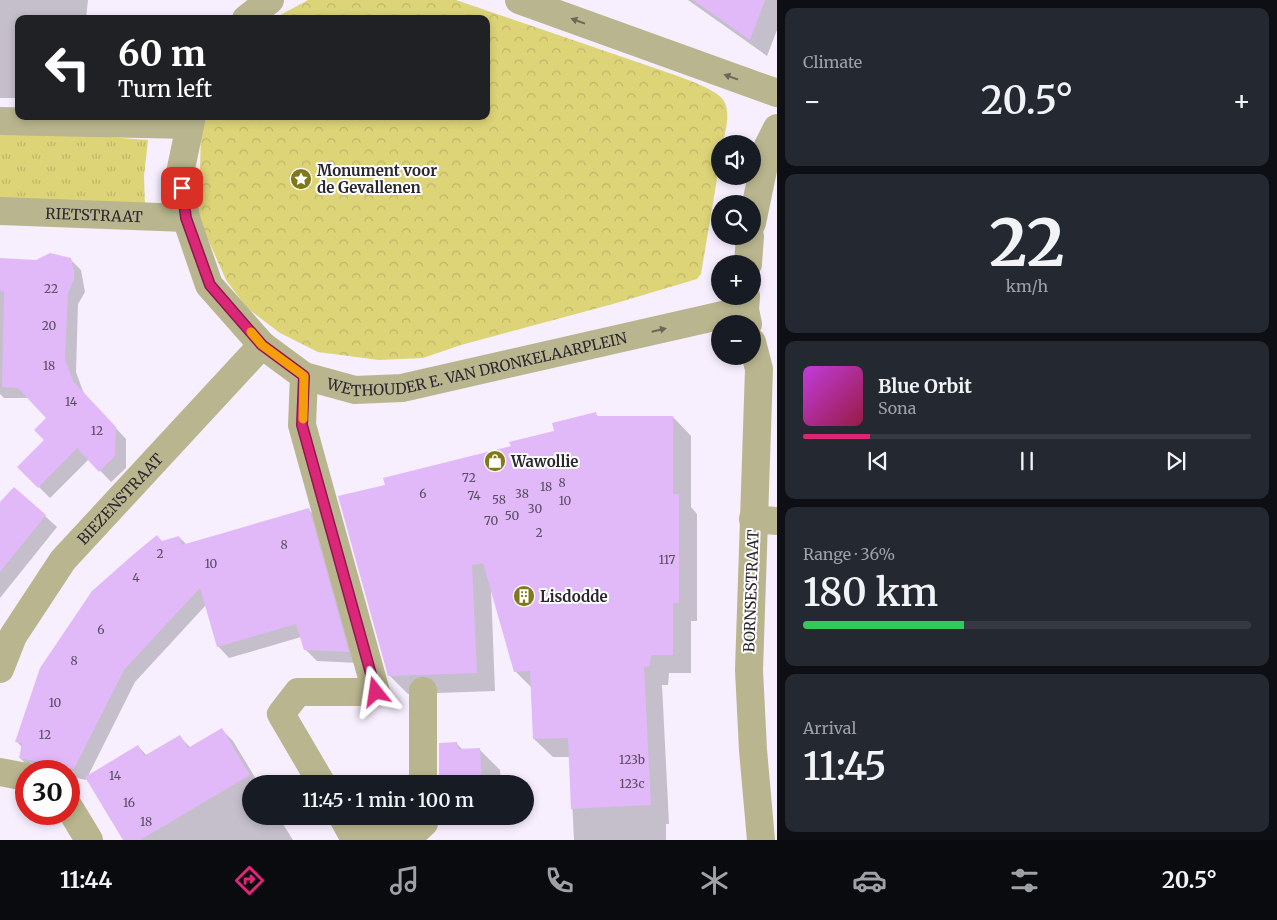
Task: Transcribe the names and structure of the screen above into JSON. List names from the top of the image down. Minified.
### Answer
{"streets":{"street":["RIETSTRAAT","WETHOUDER E. VAN DRONKELAARPLEIN","BIEZENSTRAAT","BORNSESTRAAT"]},"crossings":[["RIETSTRAAT","WETHOUDER E. VAN DRONKELAARPLEIN"],["WETHOUDER E. VAN DRONKELAARPLEIN","BIEZENSTRAAT"]],"one_way":["WETHOUDER E. VAN DRONKELAARPLEIN"],"places":{"place":["Monument voor de Gevallenen"],"shop":["Wawollie"],"building":["Lisdodde"]},"house_numbers":["22","20","18","14","12","72","8","18","6","38","74","58","10","30","50","70","2","8","2","117","10","4","6","8","10","12","123b","14","123c","16","18"],"page":{"tile":["Climate",["22","km/h"],["Range · 36%","180 km"],["Arrival","11:45"]],"turn":["60 m","Turn left"],"heat":["−","20.5°","+"],"map_buttons":["+","−"],"song":["Blue Orbit","Sona"],"limit":"30","trip":"11:45 · 1 min · 100 m","tabs":["11:44","20.5°"]}}
